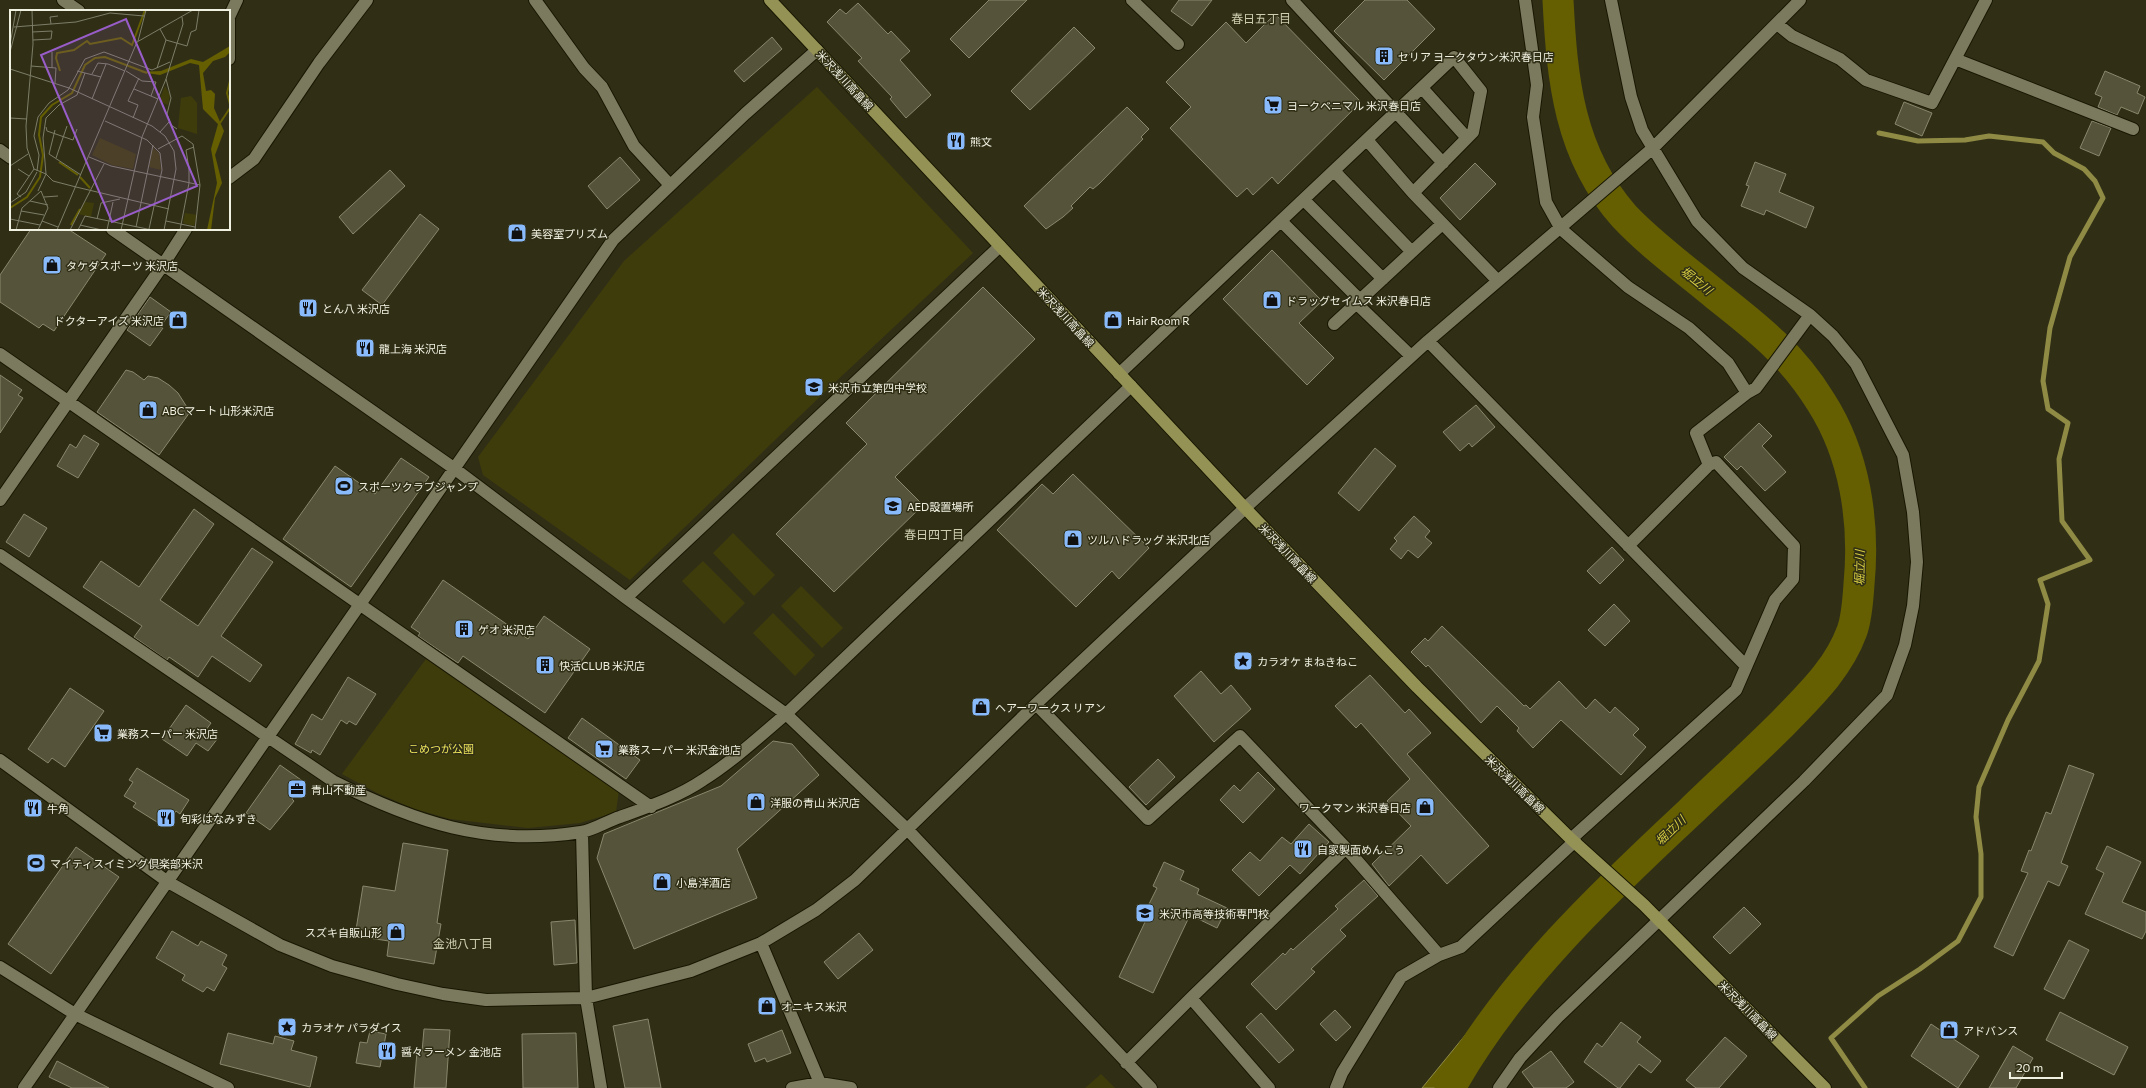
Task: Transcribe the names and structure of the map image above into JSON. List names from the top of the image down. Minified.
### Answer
{"streets":{"main road":["米沢浅川高畠線"]},"districts":["春日五丁目","春日四丁目","金池八丁目"],"water":["堀立川"],"parks":["こめつが公園"],"places":{"building":["セリア ヨークタウン米沢春日店","ゲオ 米沢店","快活CLUB 米沢店"],"supermarket":["ヨークベニマル 米沢春日店","業務スーパー 米沢店","業務スーパー 米沢金池店"],"restaurant":["熊文","とん八 米沢店","龍上海 米沢店","牛角","旬彩はなみずき","自家製面めんこう","醤々ラーメン 金池店"],"shop":["美容室プリズム","タケダスポーツ 米沢店","ドラッグセイムス 米沢春日店","ドクターアイズ 米沢店","Hair Room R","ABCマート 山形米沢店","ツルハドラッグ 米沢北店","ヘアーワークス リアン","洋服の青山 米沢店","ワークマン 米沢春日店","小島洋酒店","スズキ自販山形","オニキス米沢","アドバンス"],"school or university":["米沢市立第四中学校","AED設置場所","米沢市高等技術専門校"],"sports":["スポーツクラブジャンプ","マイティスイミング倶楽部米沢"],"place":["カラオケ まねきねこ","カラオケ パラダイス"],"office":["青山不動産"]},"scale_bar":"20 m"}
